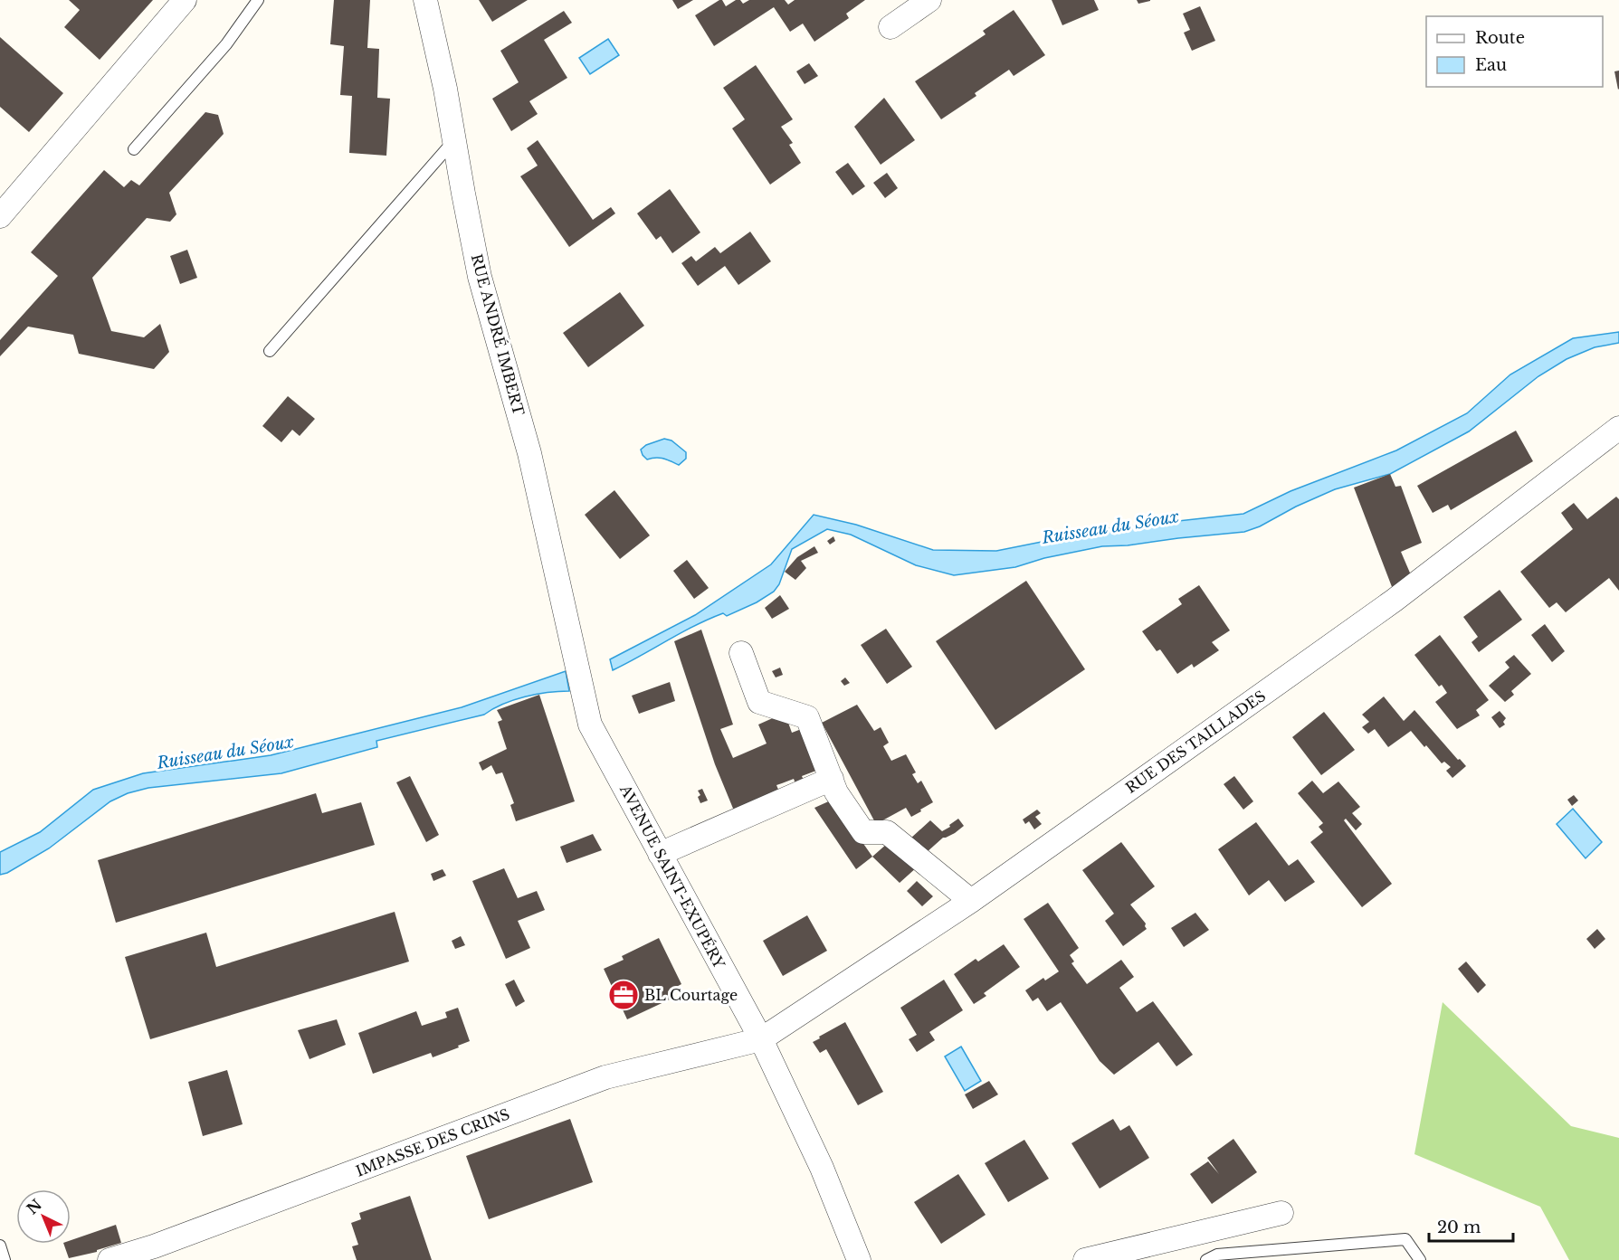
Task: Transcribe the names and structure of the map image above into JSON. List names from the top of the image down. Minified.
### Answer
{"streets":{"street":["RUE ANDRÉ IMBERT","RUE DES TAILLADES","AVENUE SAINT-EXUPÉRY","IMPASSE DES CRINS"]},"crossings":[["RUE ANDRÉ IMBERT","AVENUE SAINT-EXUPÉRY"],["RUE DES TAILLADES","AVENUE SAINT-EXUPÉRY"],["RUE DES TAILLADES","IMPASSE DES CRINS"],["AVENUE SAINT-EXUPÉRY","IMPASSE DES CRINS"]],"water":["Ruisseau du Séoux"],"places":{"office":["BL Courtage"]},"legend":["Route","Eau"],"scale_bar":"20 m","north":"top left"}
